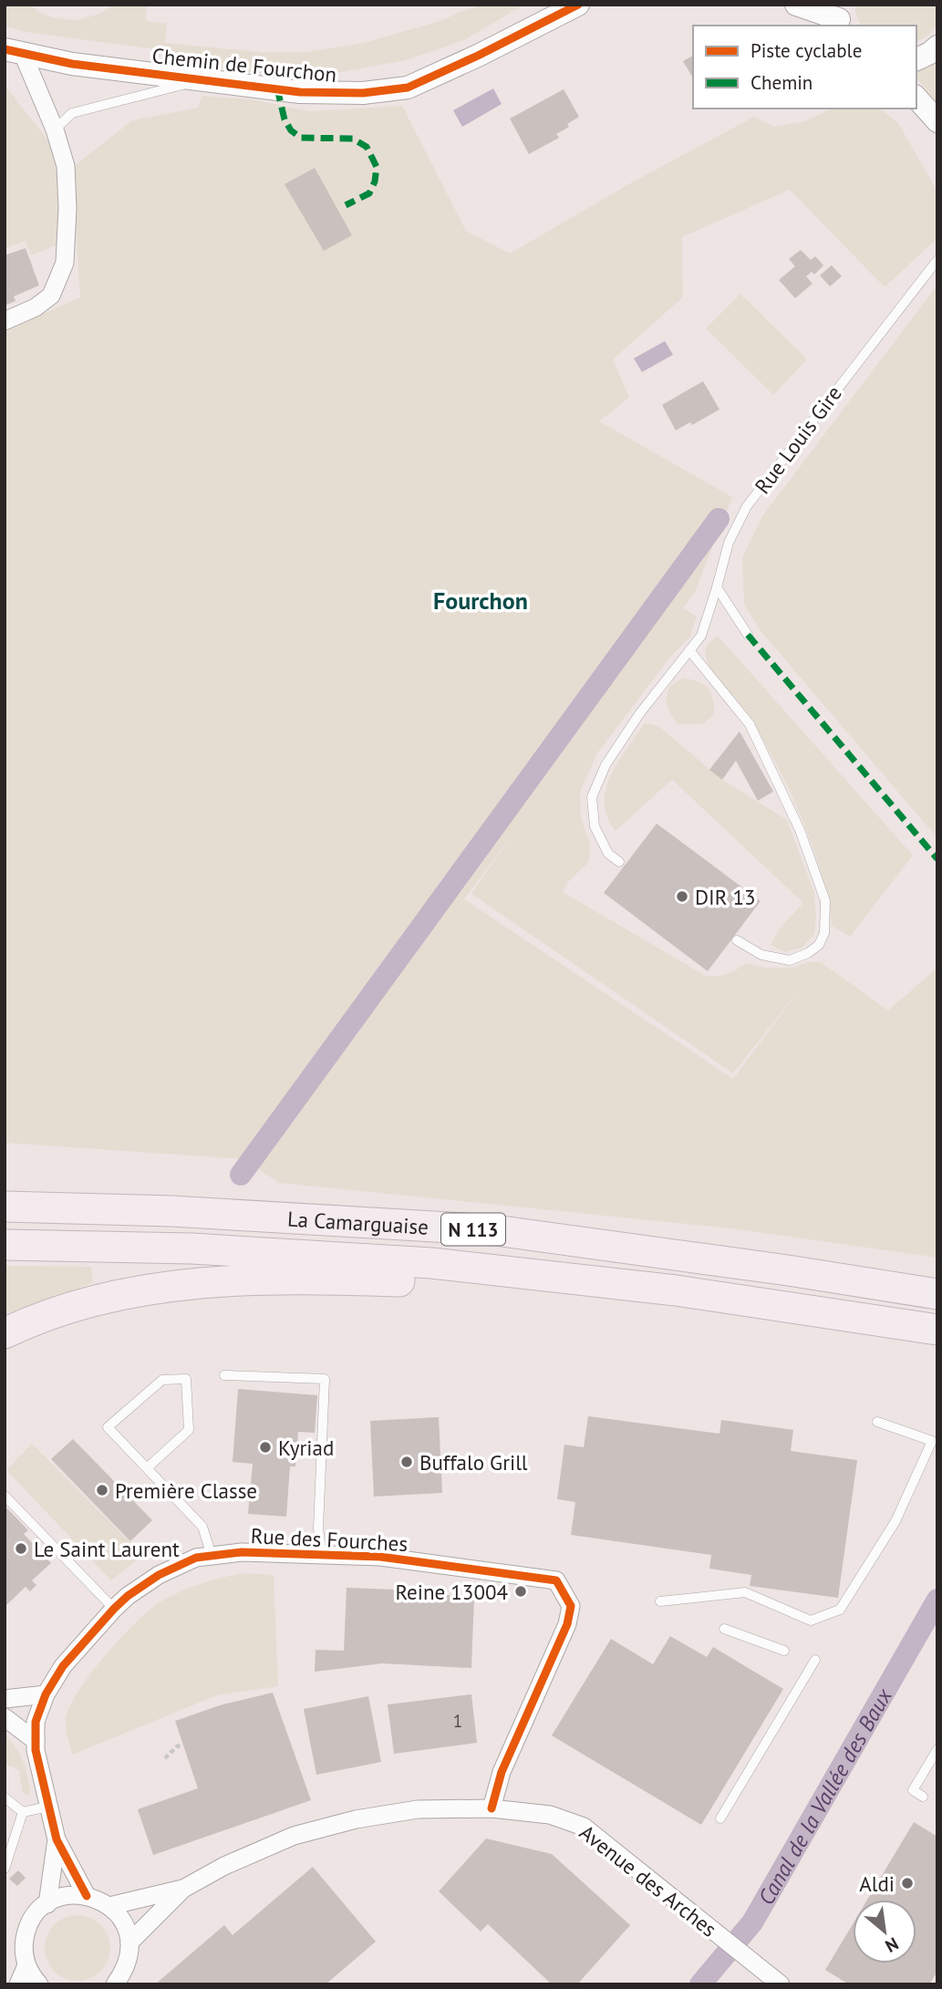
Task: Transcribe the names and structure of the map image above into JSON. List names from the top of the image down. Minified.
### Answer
{"streets":{"highway":["La Camarguaise","N 113"],"street":["Chemin de Fourchon","Rue des Fourches","Avenue des Arches"],"lane":["Rue Louis Gire"]},"crossings":[["Rue des Fourches","Avenue des Arches"]],"districts":["Fourchon"],"water":["Canal de la Vallée des Baux"],"places":["DIR 13","Kyriad","Buffalo Grill","Première Classe","Le Saint Laurent","Reine 13004","Aldi"],"house_numbers":["1"],"legend":["Piste cyclable","Chemin"],"north":"bottom right"}
